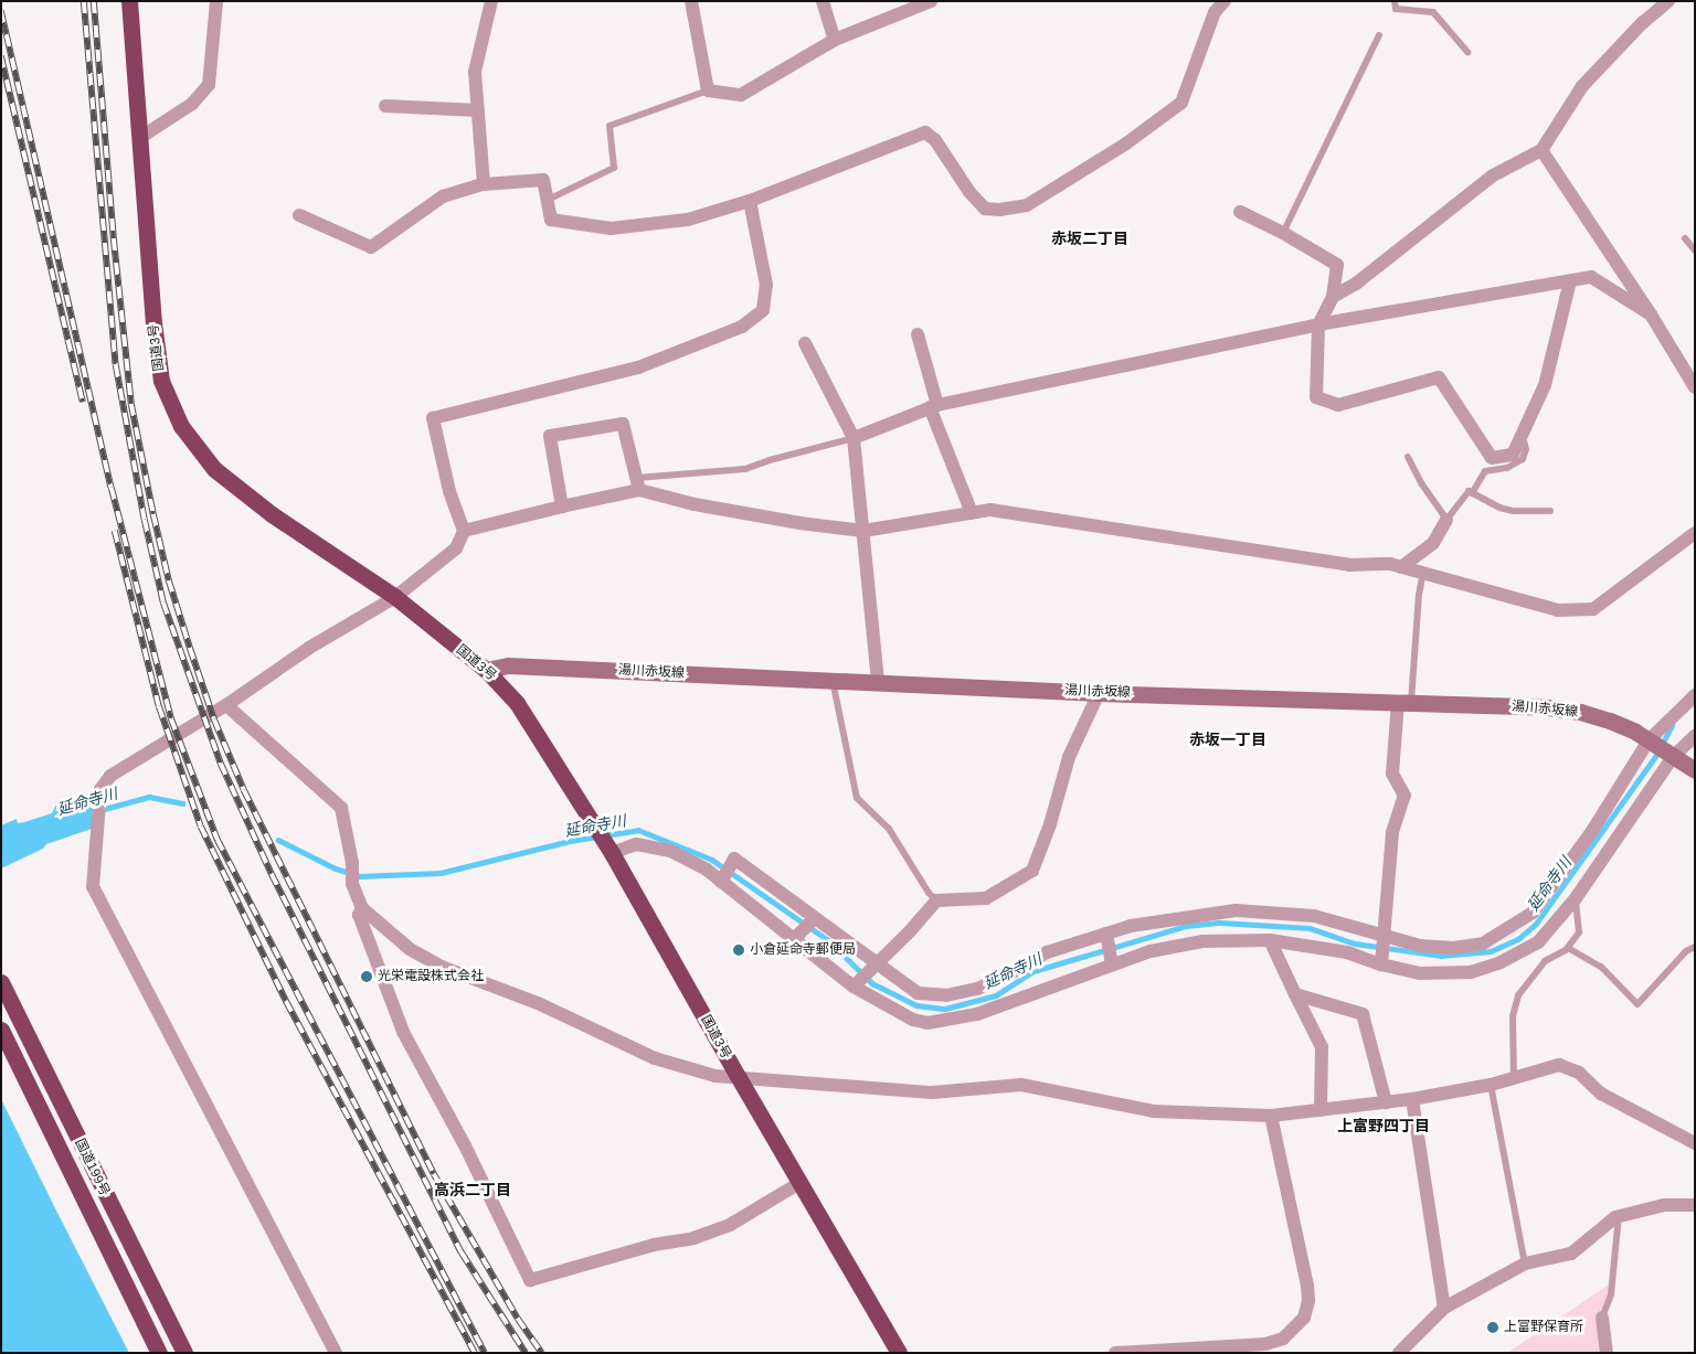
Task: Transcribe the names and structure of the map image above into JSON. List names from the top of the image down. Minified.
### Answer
{"streets":{"highway":["国道3号","国道199号"],"main road":["湯川赤坂線"]},"crossings":[["国道3号","湯川赤坂線"]],"districts":["赤坂二丁目","赤坂一丁目","上富野四丁目","高浜二丁目"],"water":["延命寺川"],"places":["小倉延命寺郵便局","光栄電設株式会社","上富野保育所"]}
